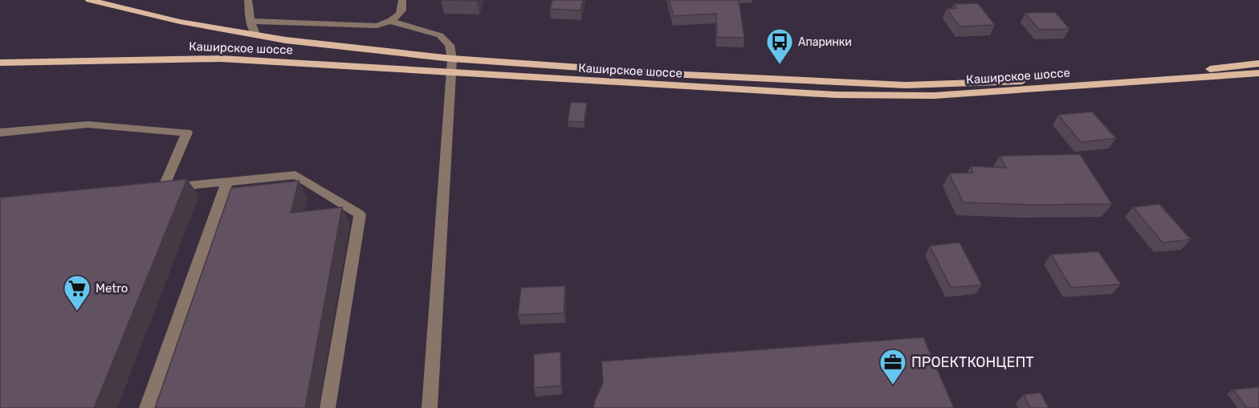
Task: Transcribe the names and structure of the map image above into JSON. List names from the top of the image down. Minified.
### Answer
{"streets":{"main road":["Каширское шоссе"]},"places":{"bus stop":["Апаринки"],"supermarket":["Metro"],"office":["ПРОЕКТКОНЦЕПТ"]}}
